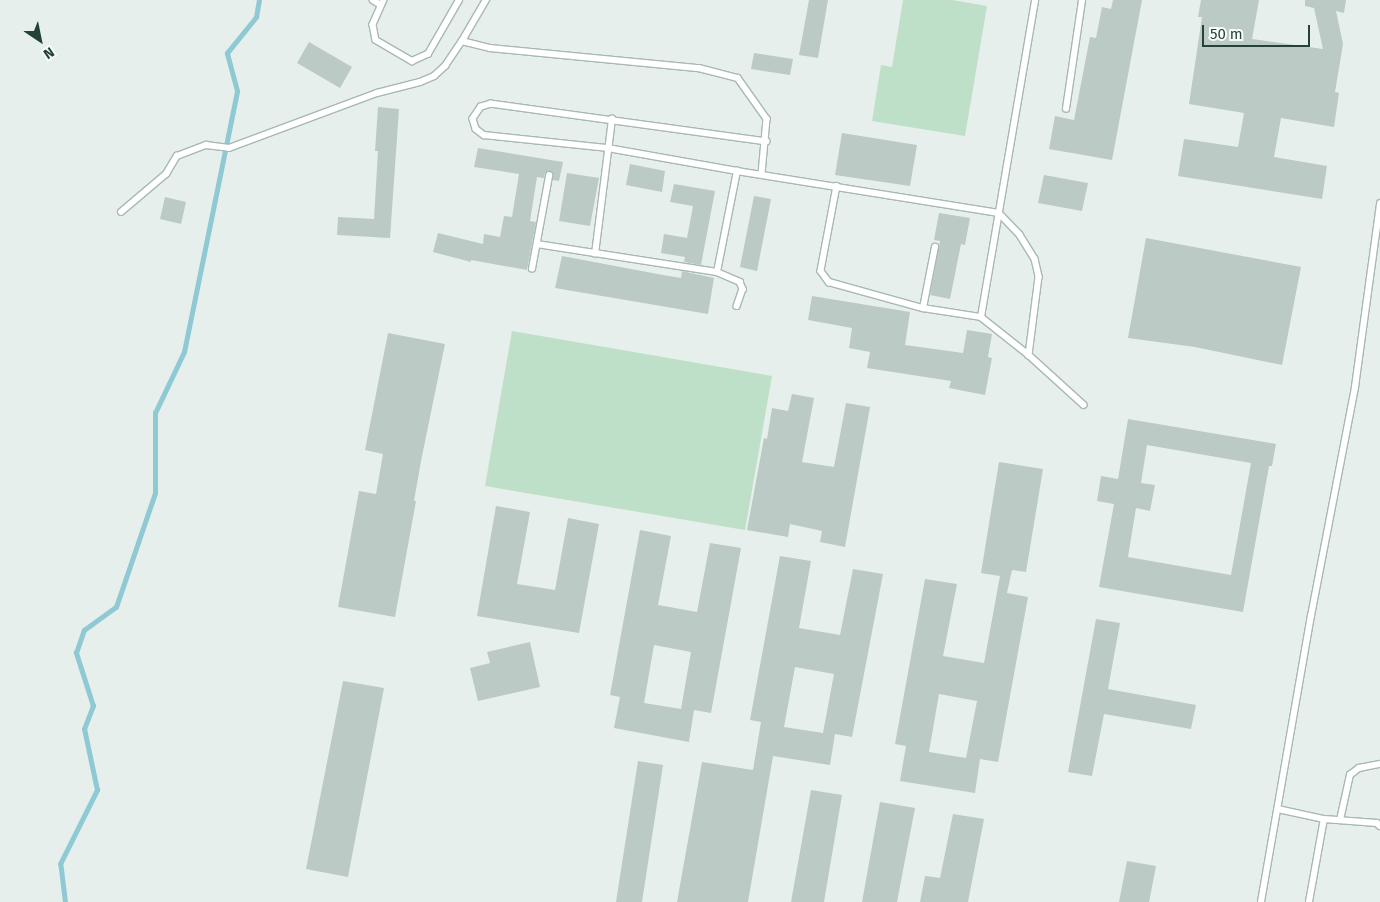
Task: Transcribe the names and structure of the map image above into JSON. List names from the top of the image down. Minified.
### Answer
{"scale_bar":"50 m","north":"bottom right"}
